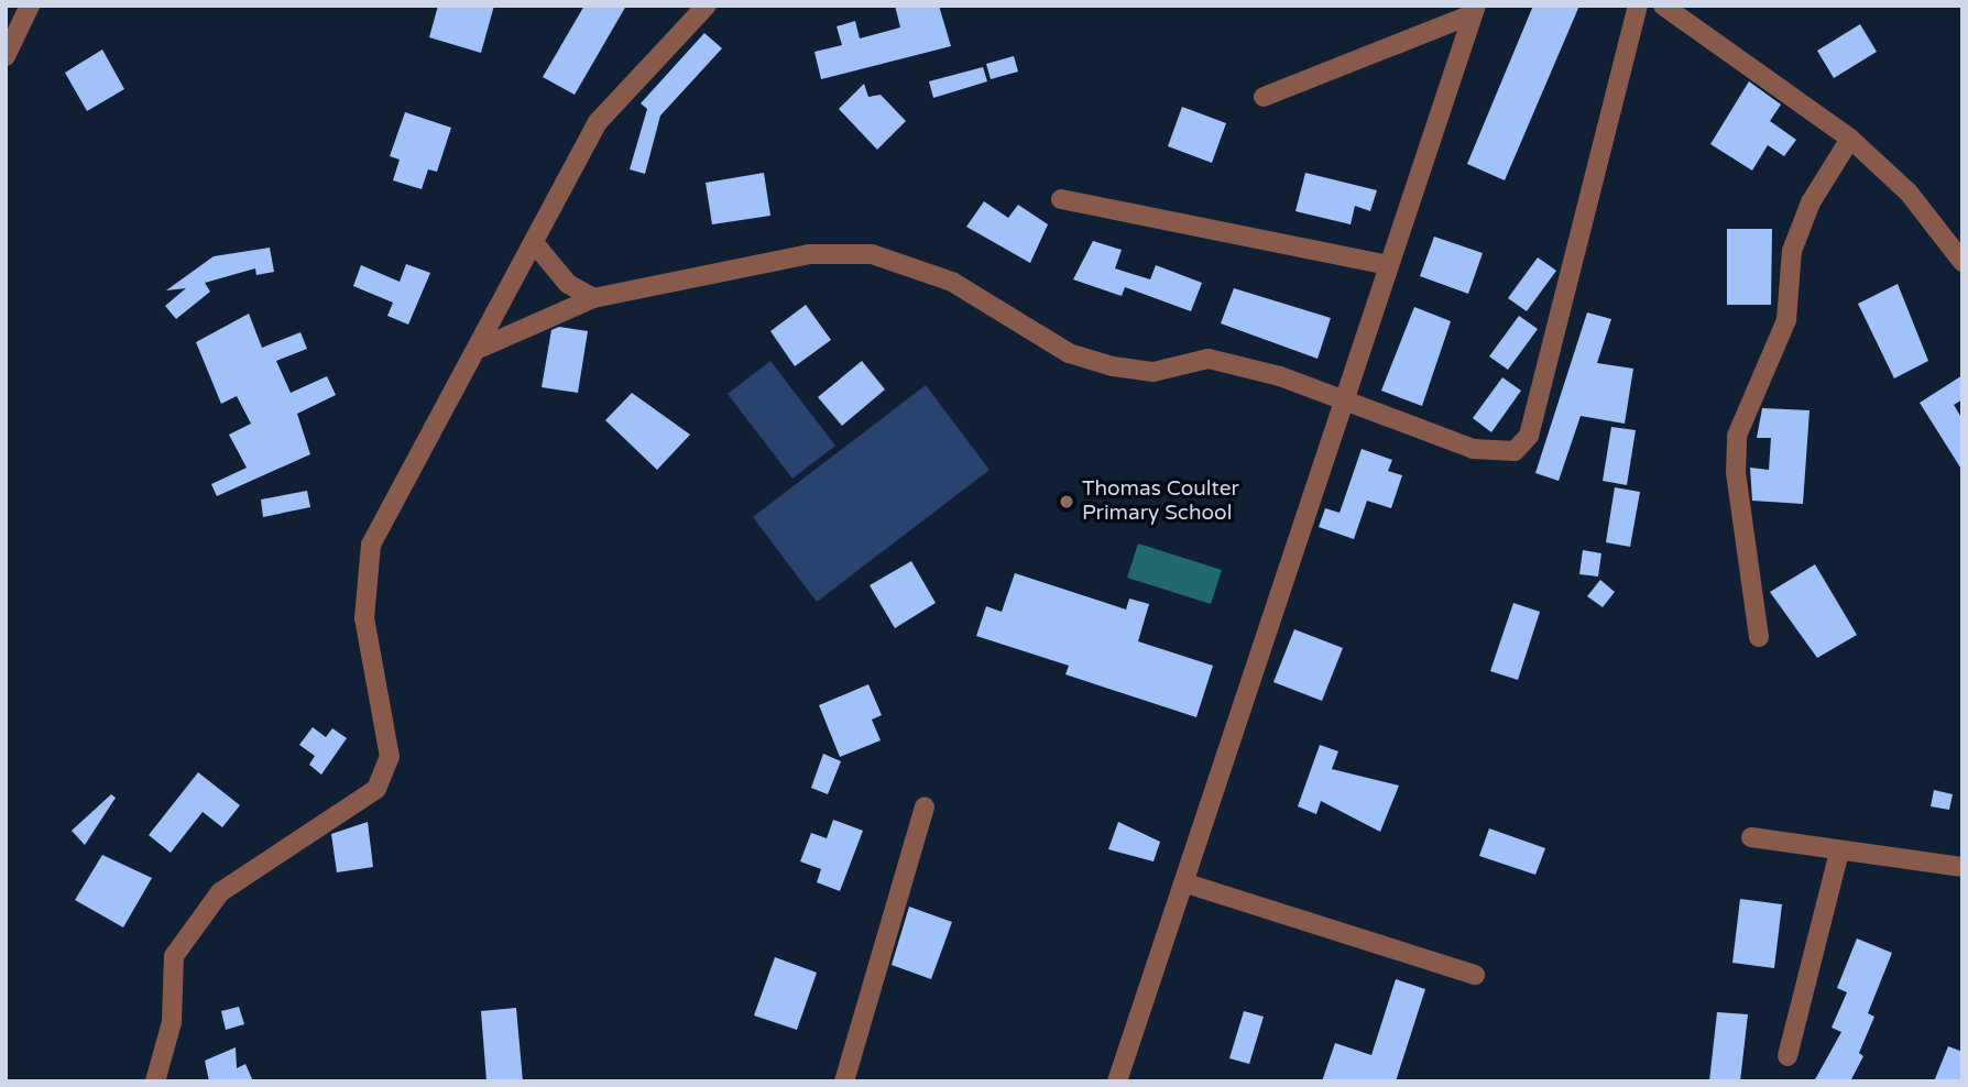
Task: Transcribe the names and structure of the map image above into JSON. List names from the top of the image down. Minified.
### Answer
{"places":["Thomas Coulter Primary School"]}
